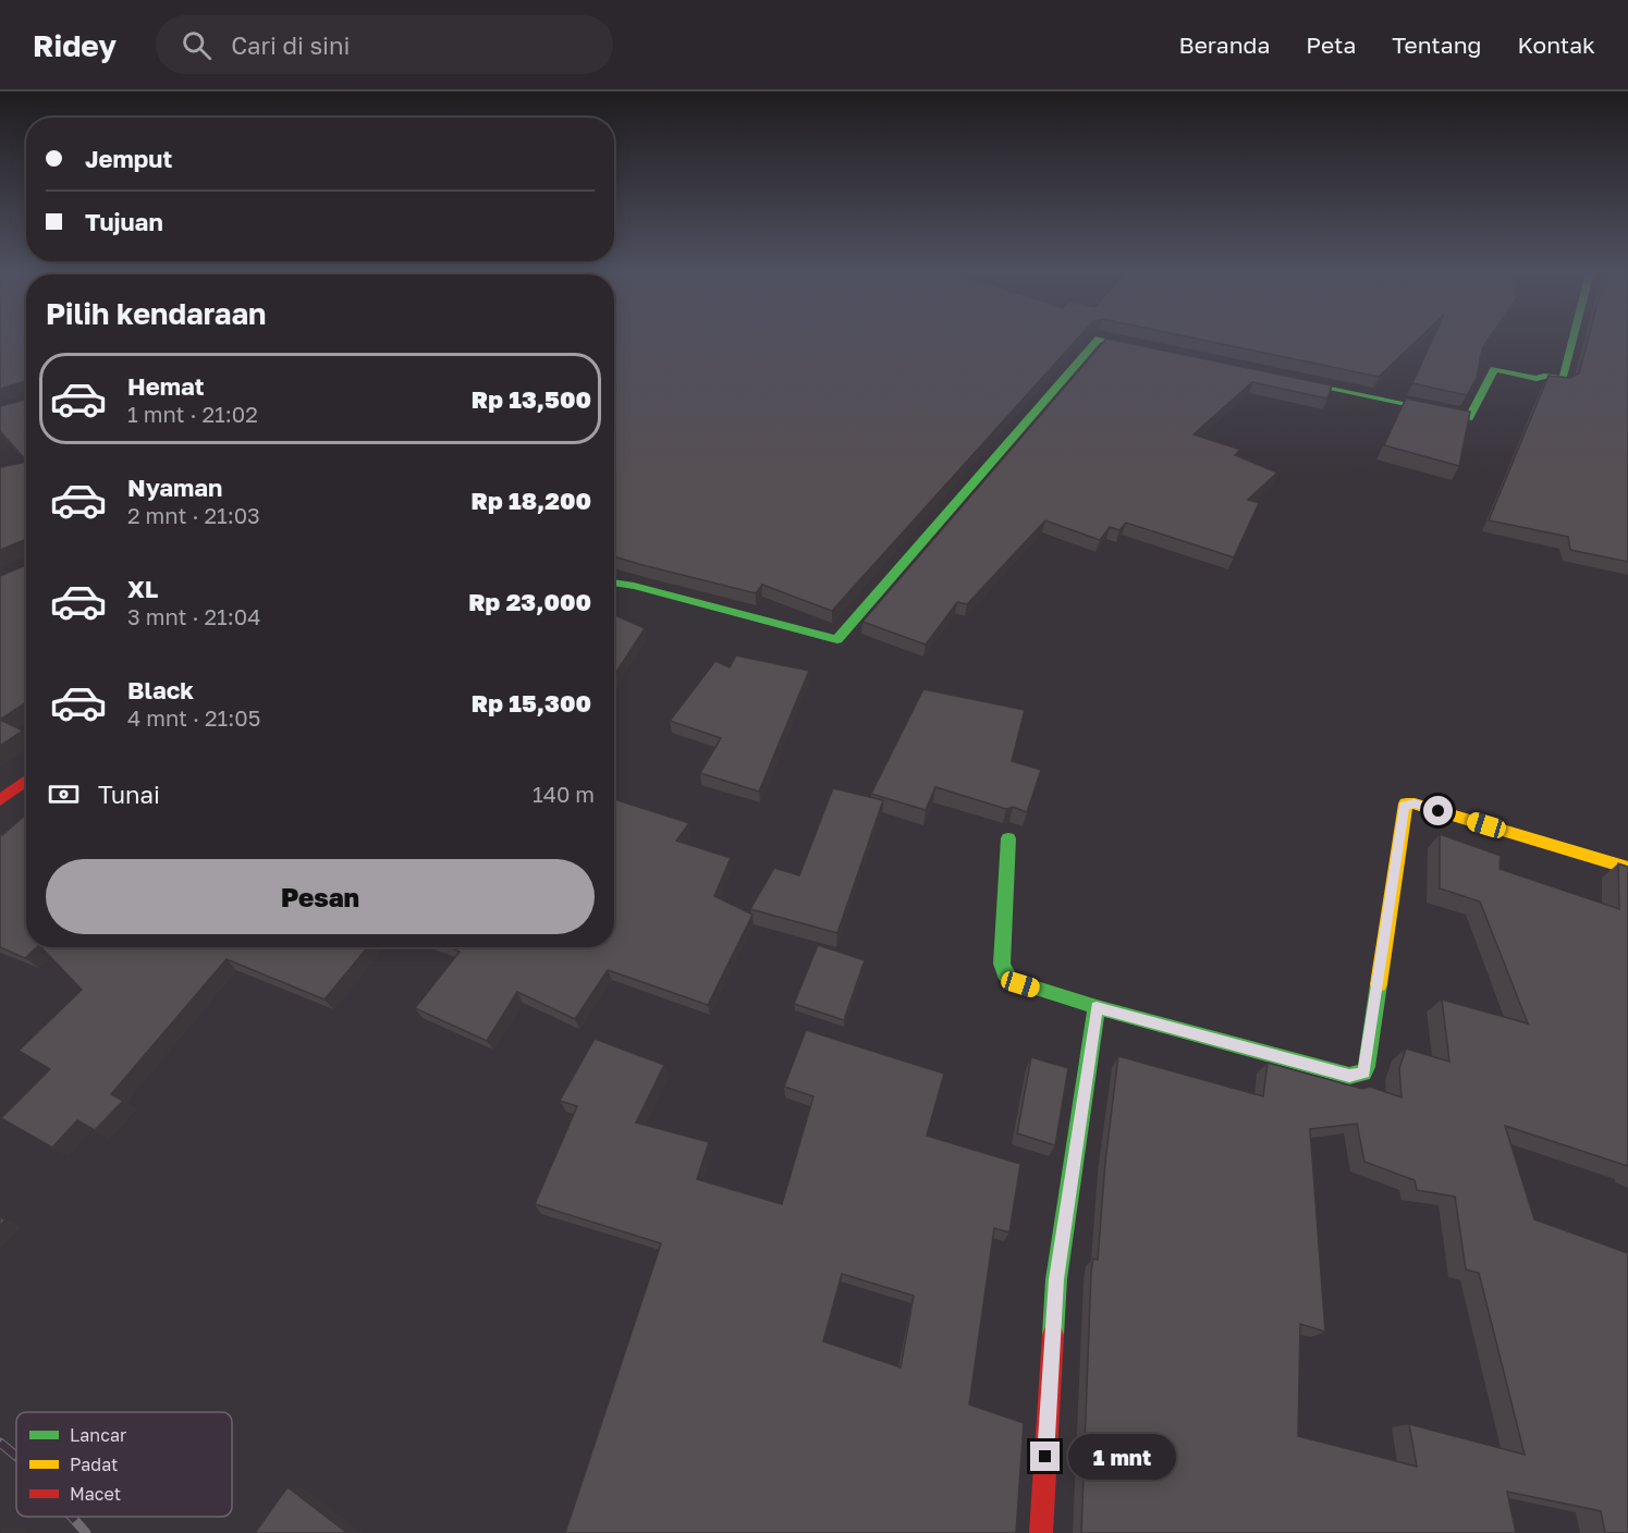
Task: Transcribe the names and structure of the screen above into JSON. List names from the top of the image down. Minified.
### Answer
{"legend":["Lancar","Padat","Macet"],"page":{"header":"Ridey","search":"Cari di sini","nav":["Beranda","Peta","Tentang","Kontak"],"banner":["Jemput","Tujuan"],"heading":"Pilih kendaraan","list":[{"name":"Hemat","note":"1 mnt · 21:02","value":"Rp 13,500"},{"name":"Nyaman","note":"2 mnt · 21:03","value":"Rp 18,200"},{"name":"XL","note":"3 mnt · 21:04","value":"Rp 23,000"},{"name":"Black","note":"4 mnt · 21:05","value":"Rp 15,300"}],"pay":["Tunai","140 m"],"buttons":"Pesan","bubble":"1 mnt"}}
